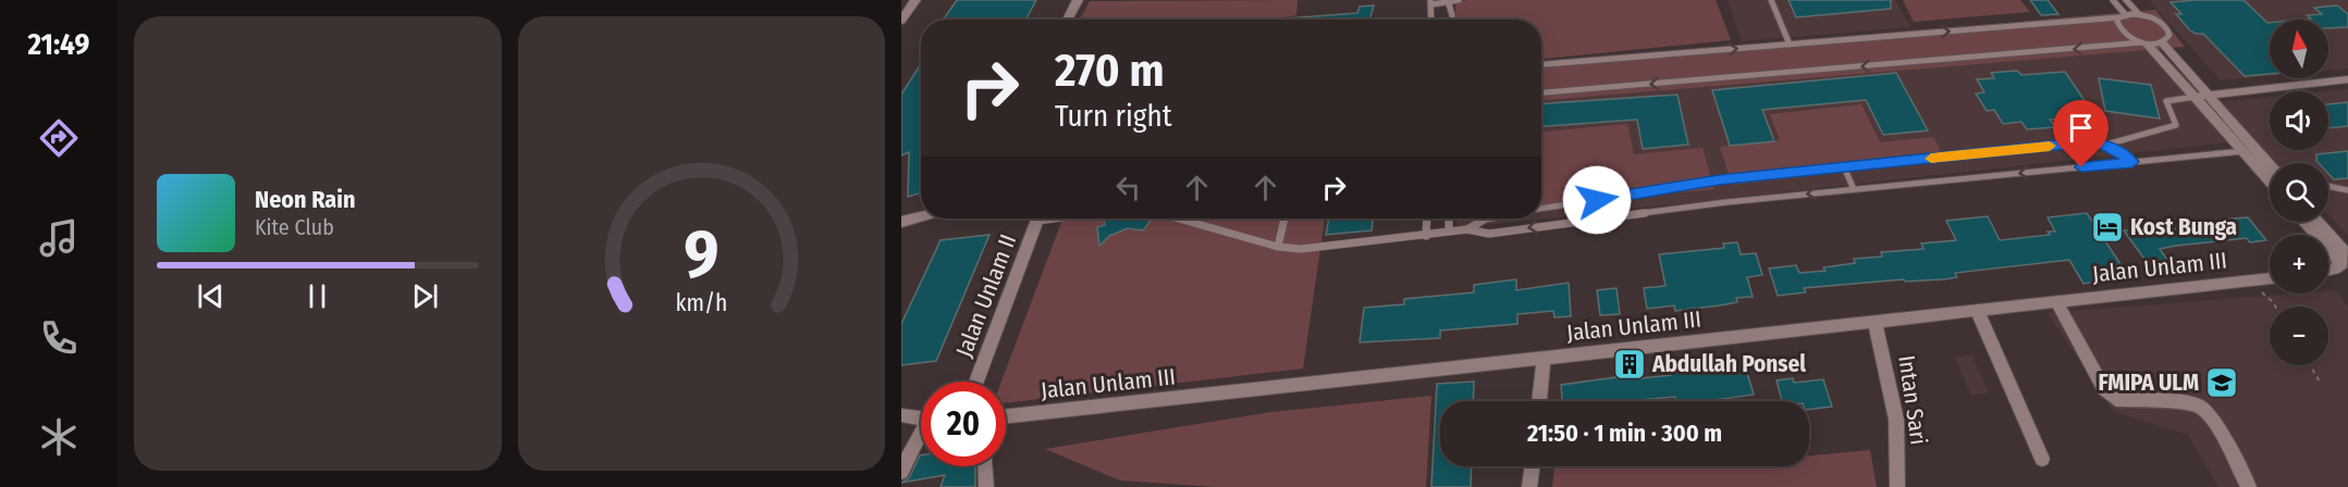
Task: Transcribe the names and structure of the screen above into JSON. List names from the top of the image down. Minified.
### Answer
{"streets":{"street":["Jalan Unlam III","Jalan Unlam II","Intan Sari"]},"crossings":[["Jalan Unlam III","Intan Sari"]],"places":{"hotel":["Kost Bunga"],"building":["Abdullah Ponsel"],"school or university":["FMIPA ULM"]},"north":"top","page":{"tabs":"21:49","map_buttons":["+","−"],"turn":["270 m","Turn right"],"song":["Neon Rain","Kite Club"],"limit":"20","trip":"21:50 · 1 min · 300 m","gauge":["9","km/h"]}}
